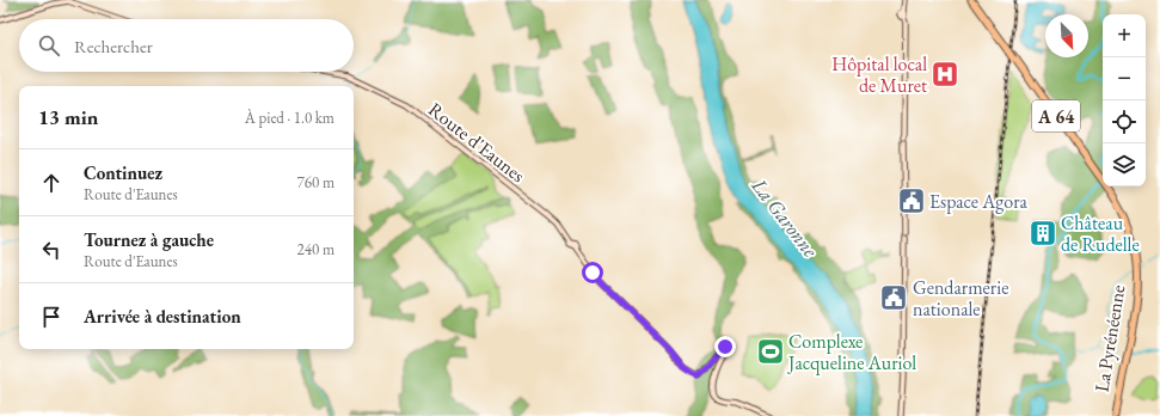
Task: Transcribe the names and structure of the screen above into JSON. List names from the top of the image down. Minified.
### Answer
{"streets":{"highway":["A 64","La Pyrénéenne"],"main road":["Route d'Eaunes"]},"water":["La Garonne"],"places":{"hospital":["Hôpital local de Muret"],"public building":["Espace Agora","Gendarmerie nationale"],"building":["Château de Rudelle"],"sports":["Complexe Jacqueline Auriol"]},"north":"bottom right","page":{"map_buttons":["+","−"],"search":"Rechercher","heading":["13 min","À pied · 1.0 km"],"list":[["Continuez","Route d'Eaunes","760 m"],["Tournez à gauche","Route d'Eaunes","240 m"],"Arrivée à destination"]}}
